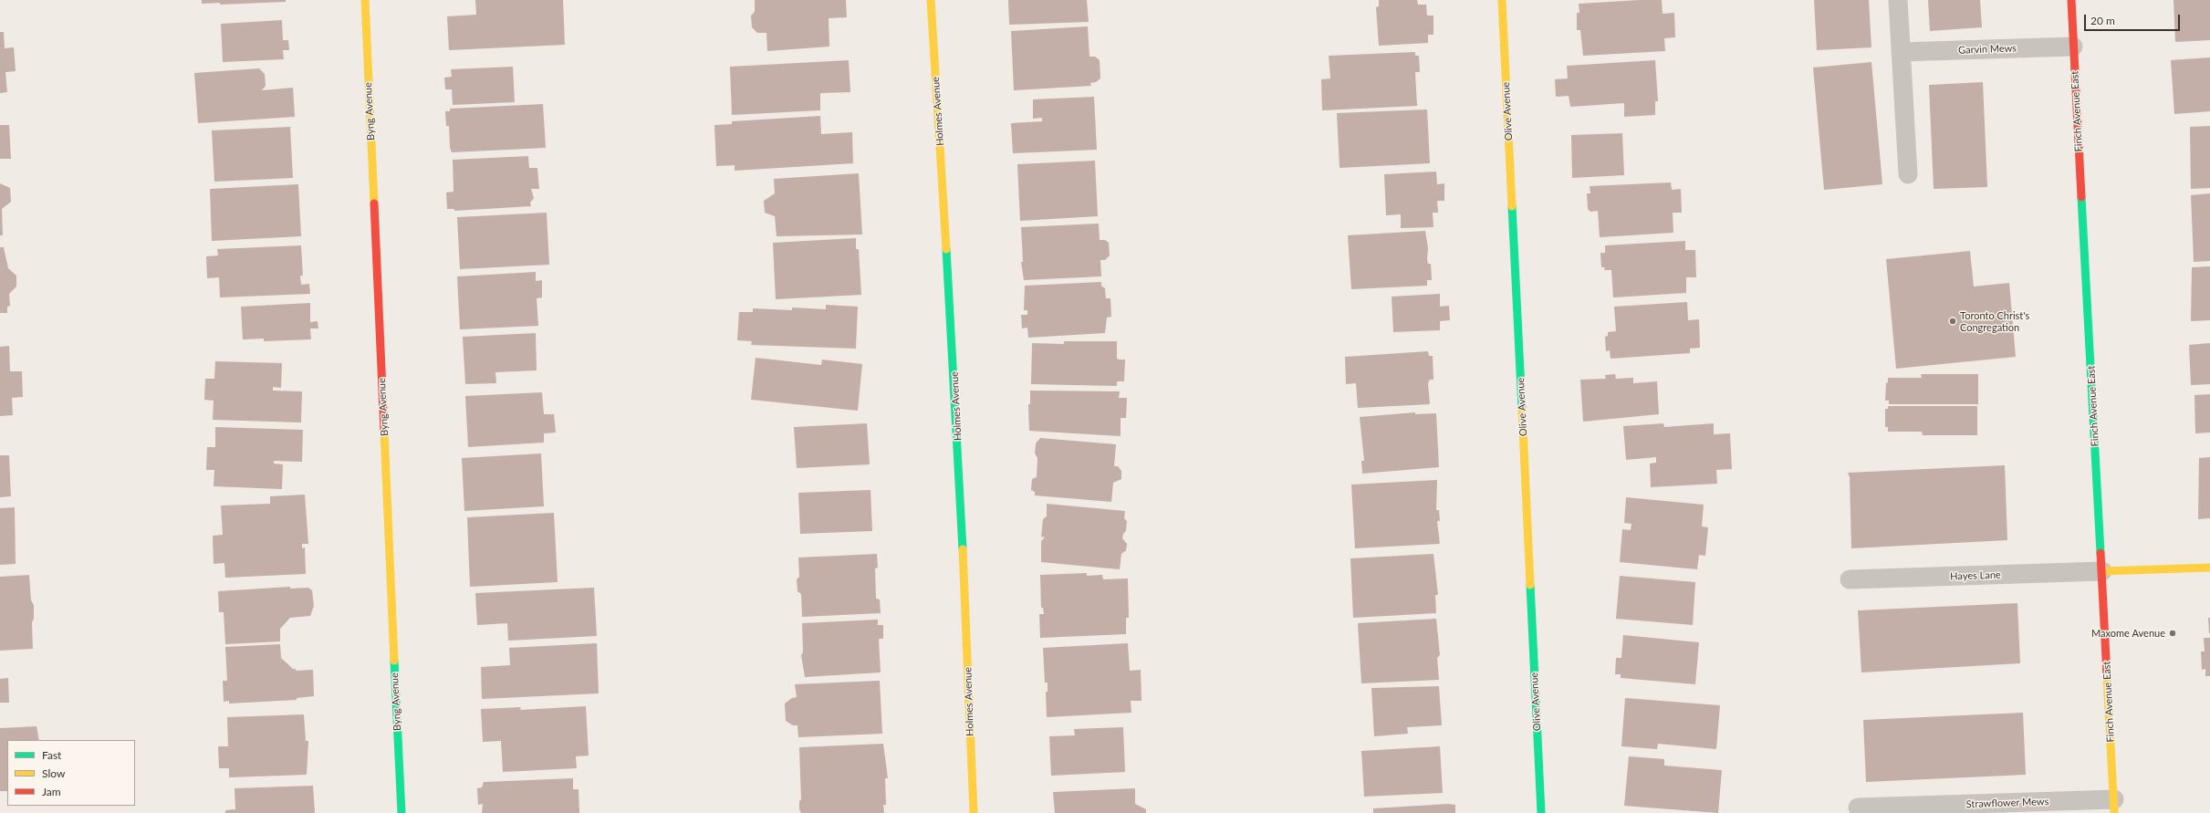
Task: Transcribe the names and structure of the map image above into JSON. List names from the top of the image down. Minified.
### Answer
{"streets":{"street":["Byng Avenue","Holmes Avenue","Olive Avenue","Finch Avenue East"],"lane":["Garvin Mews","Hayes Lane","Strawflower Mews"]},"crossings":[["Garvin Mews","Finch Avenue East"],["Finch Avenue East","Hayes Lane"],["Finch Avenue East","Strawflower Mews"]],"places":["Toronto Christ's Congregation","Maxome Avenue"],"legend":["Fast","Slow","Jam"],"scale_bar":"20 m"}
